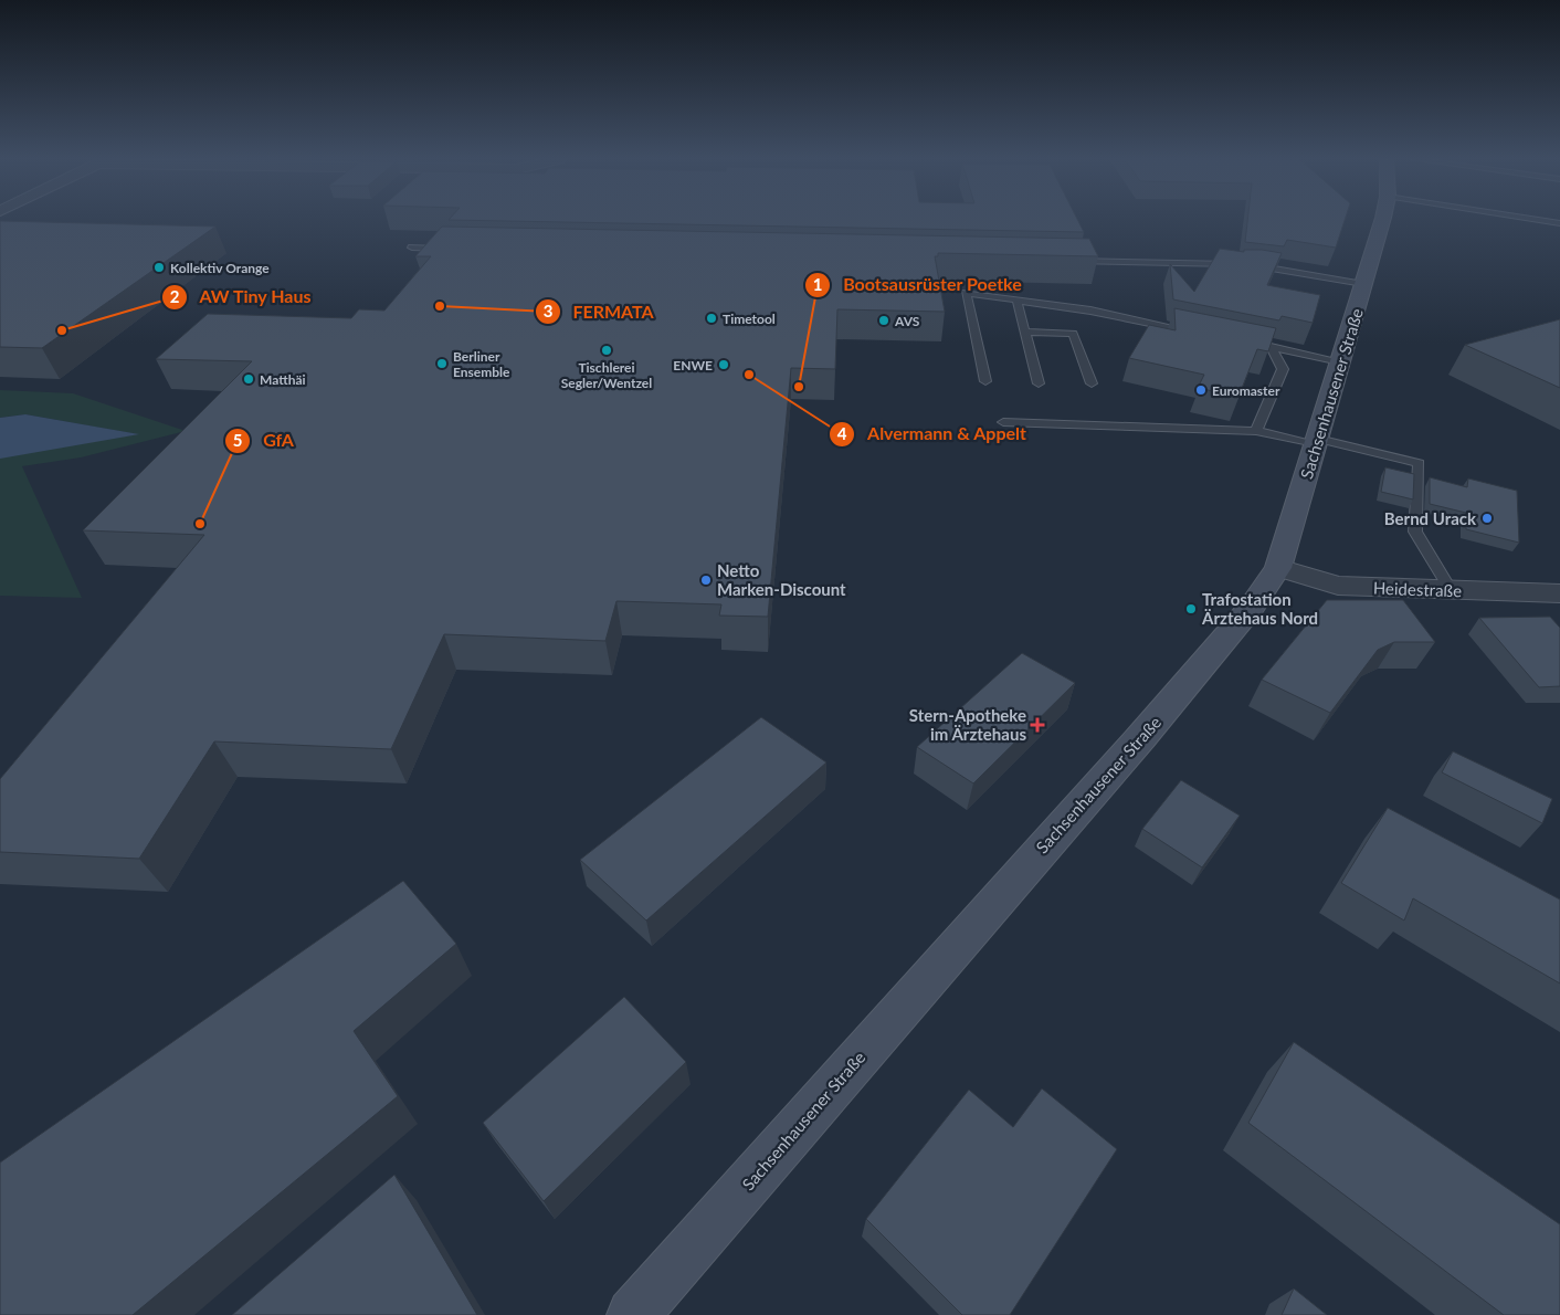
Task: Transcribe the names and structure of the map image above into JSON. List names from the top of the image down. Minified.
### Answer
{"streets":{"main road":["Sachsenhausener Straße"],"street":["Heidestraße"]},"crossings":[["Sachsenhausener Straße","Heidestraße"]],"places":{"other":["Kollektiv Orange","FERMATA","Timetool","AVS","AW Tiny Haus","Tischlerei Segler/Wentzel","Berliner Ensemble","ENWE","Alvermann & Appelt","Matthäi","Bootsausrüster Poetke","Euromaster","Bernd Urack","GfA","Netto Marken-Discount","Trafostation Ärztehaus Nord"],"health":["Stern-Apotheke im Ärztehaus"]}}
